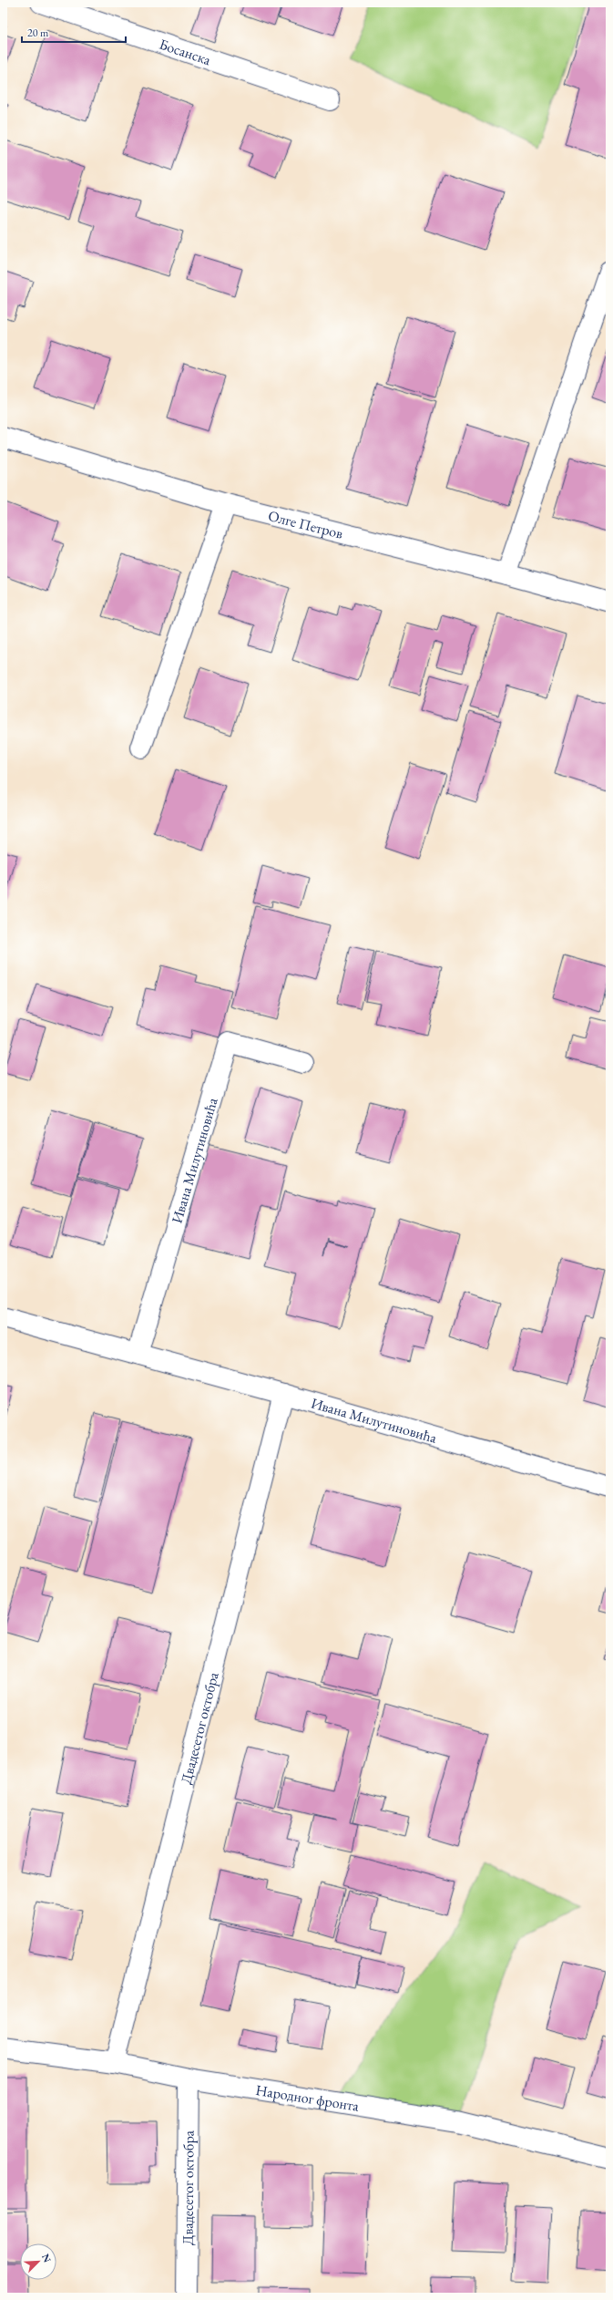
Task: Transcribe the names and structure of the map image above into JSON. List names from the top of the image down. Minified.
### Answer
{"streets":{"street":["Босанска","Олге Петров","Ивана Милутиновића","Двадесетог октобра","Народног фронта"]},"crossings":[["Ивана Милутиновића","Двадесетог октобра"],["Двадесетог октобра","Народног фронта"]],"scale_bar":"20 m","north":"top right"}
